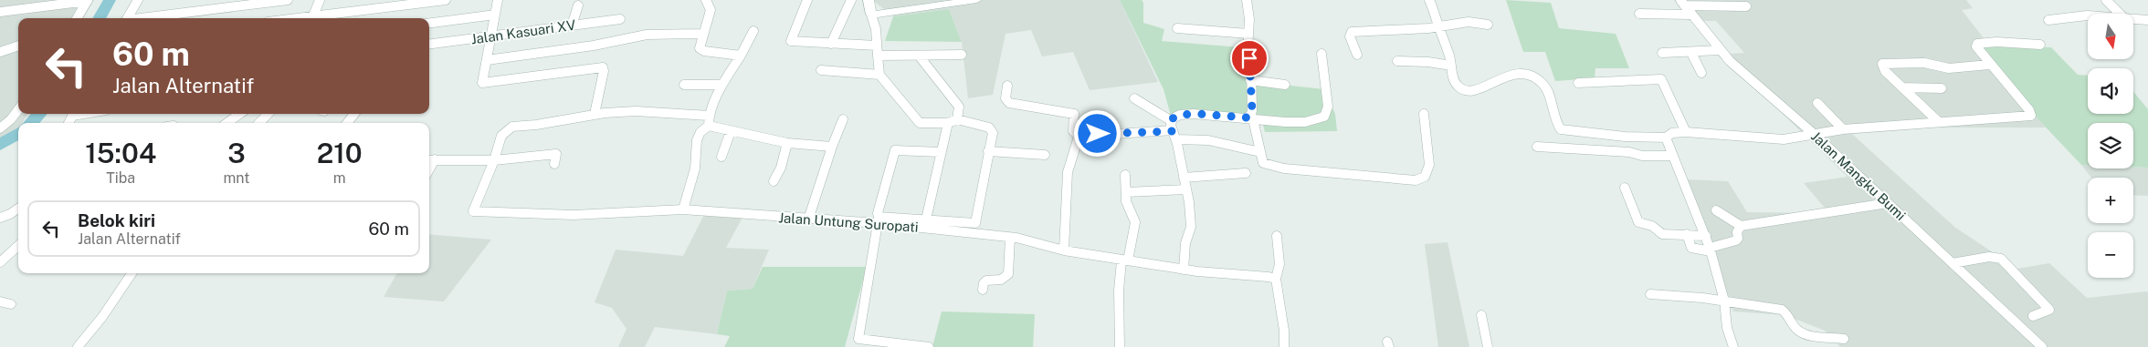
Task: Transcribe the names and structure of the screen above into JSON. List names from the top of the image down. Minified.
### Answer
{"streets":{"street":["Jalan Kasuari XV","Jalan Mangku Bumi","Jalan Untung Suropati"]},"north":"bottom","page":{"map_buttons":["+","−"],"turn":["60 m","Jalan Alternatif"],"eta":["15:04","Tiba","3","mnt","210","m"],"list":[{"name":"Belok kiri","note":"Jalan Alternatif","value":"60 m"}]}}
